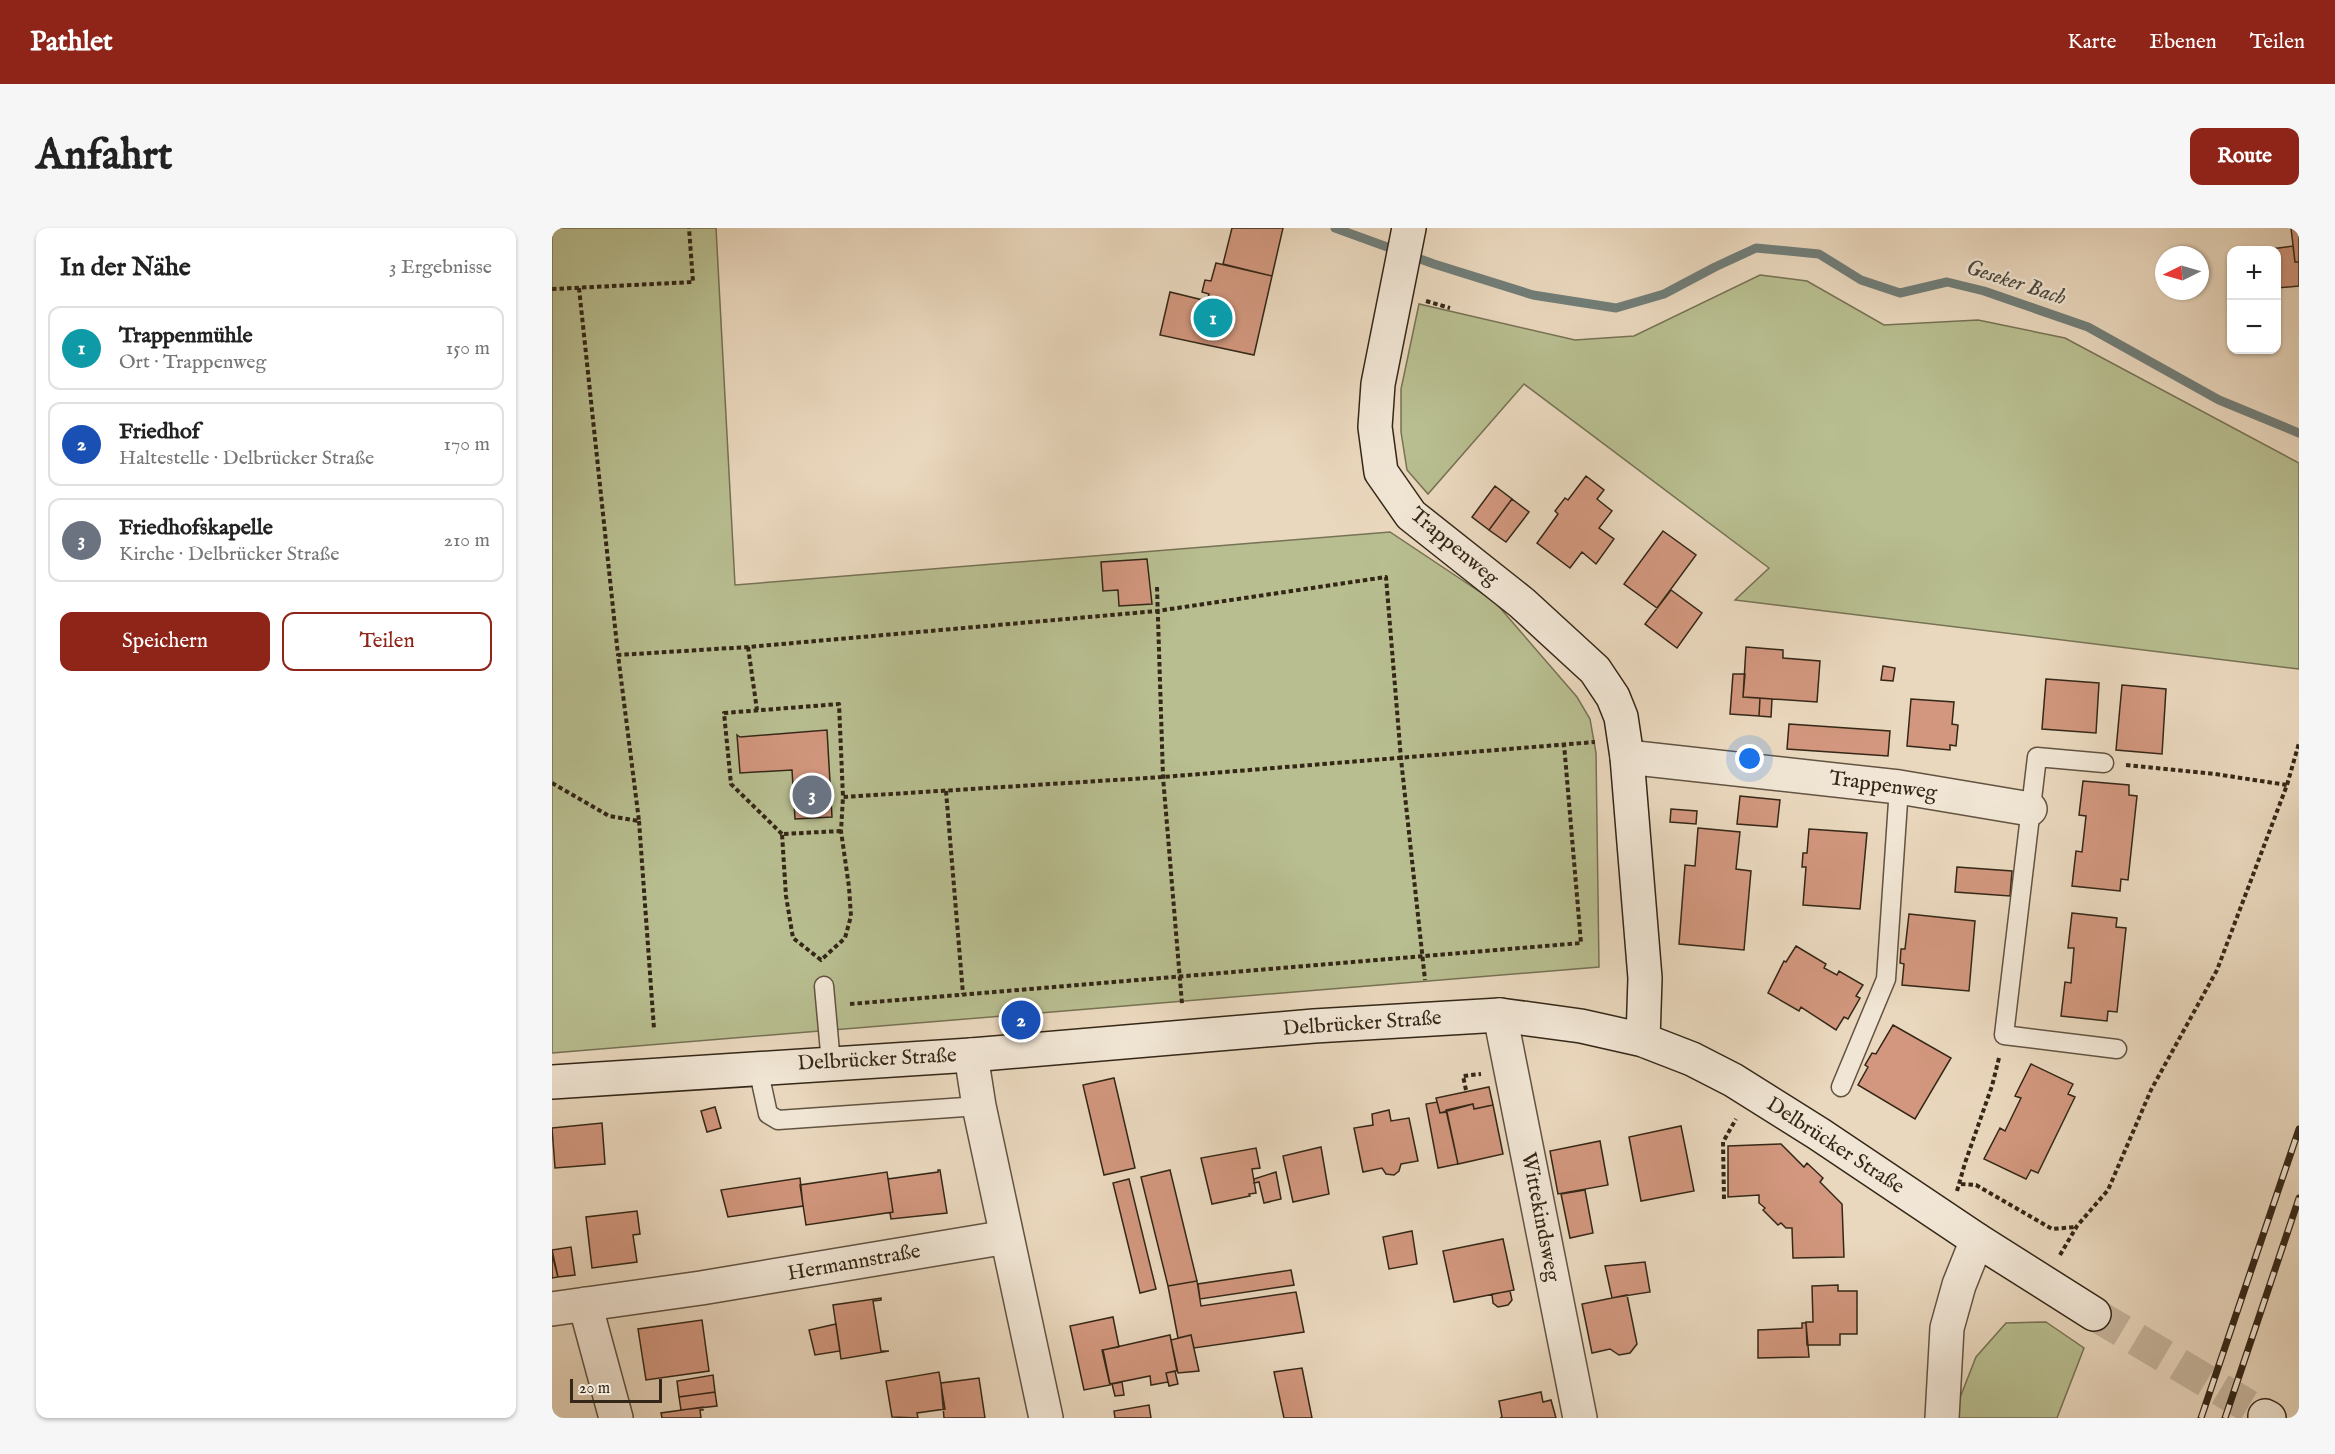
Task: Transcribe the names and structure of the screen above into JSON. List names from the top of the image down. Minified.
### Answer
{"streets":{"street":["Trappenweg","Delbrücker Straße","Wittekindsweg","Hermannstraße"]},"crossings":[["Trappenweg","Delbrücker Straße"],["Delbrücker Straße","Wittekindsweg"]],"water":["Geseker Bach"],"scale_bar":"20 m","north":"left","page":{"header":"Pathlet","nav":["Karte","Ebenen","Teilen"],"buttons":["Route",["Speichern","Teilen"]],"title":"Anfahrt","heading":["In der Nähe","3 Ergebnisse"],"map_buttons":["+","−"],"pins":["1","3","2"],"list":[{"mark":"1","name":"Trappenmühle","note":"Ort · Trappenweg","value":"150 m"},{"mark":"2","name":"Friedhof","note":"Haltestelle · Delbrücker Straße","value":"170 m"},{"mark":"3","name":"Friedhofskapelle","note":"Kirche · Delbrücker Straße","value":"210 m"}],"scale":"20 m"}}
